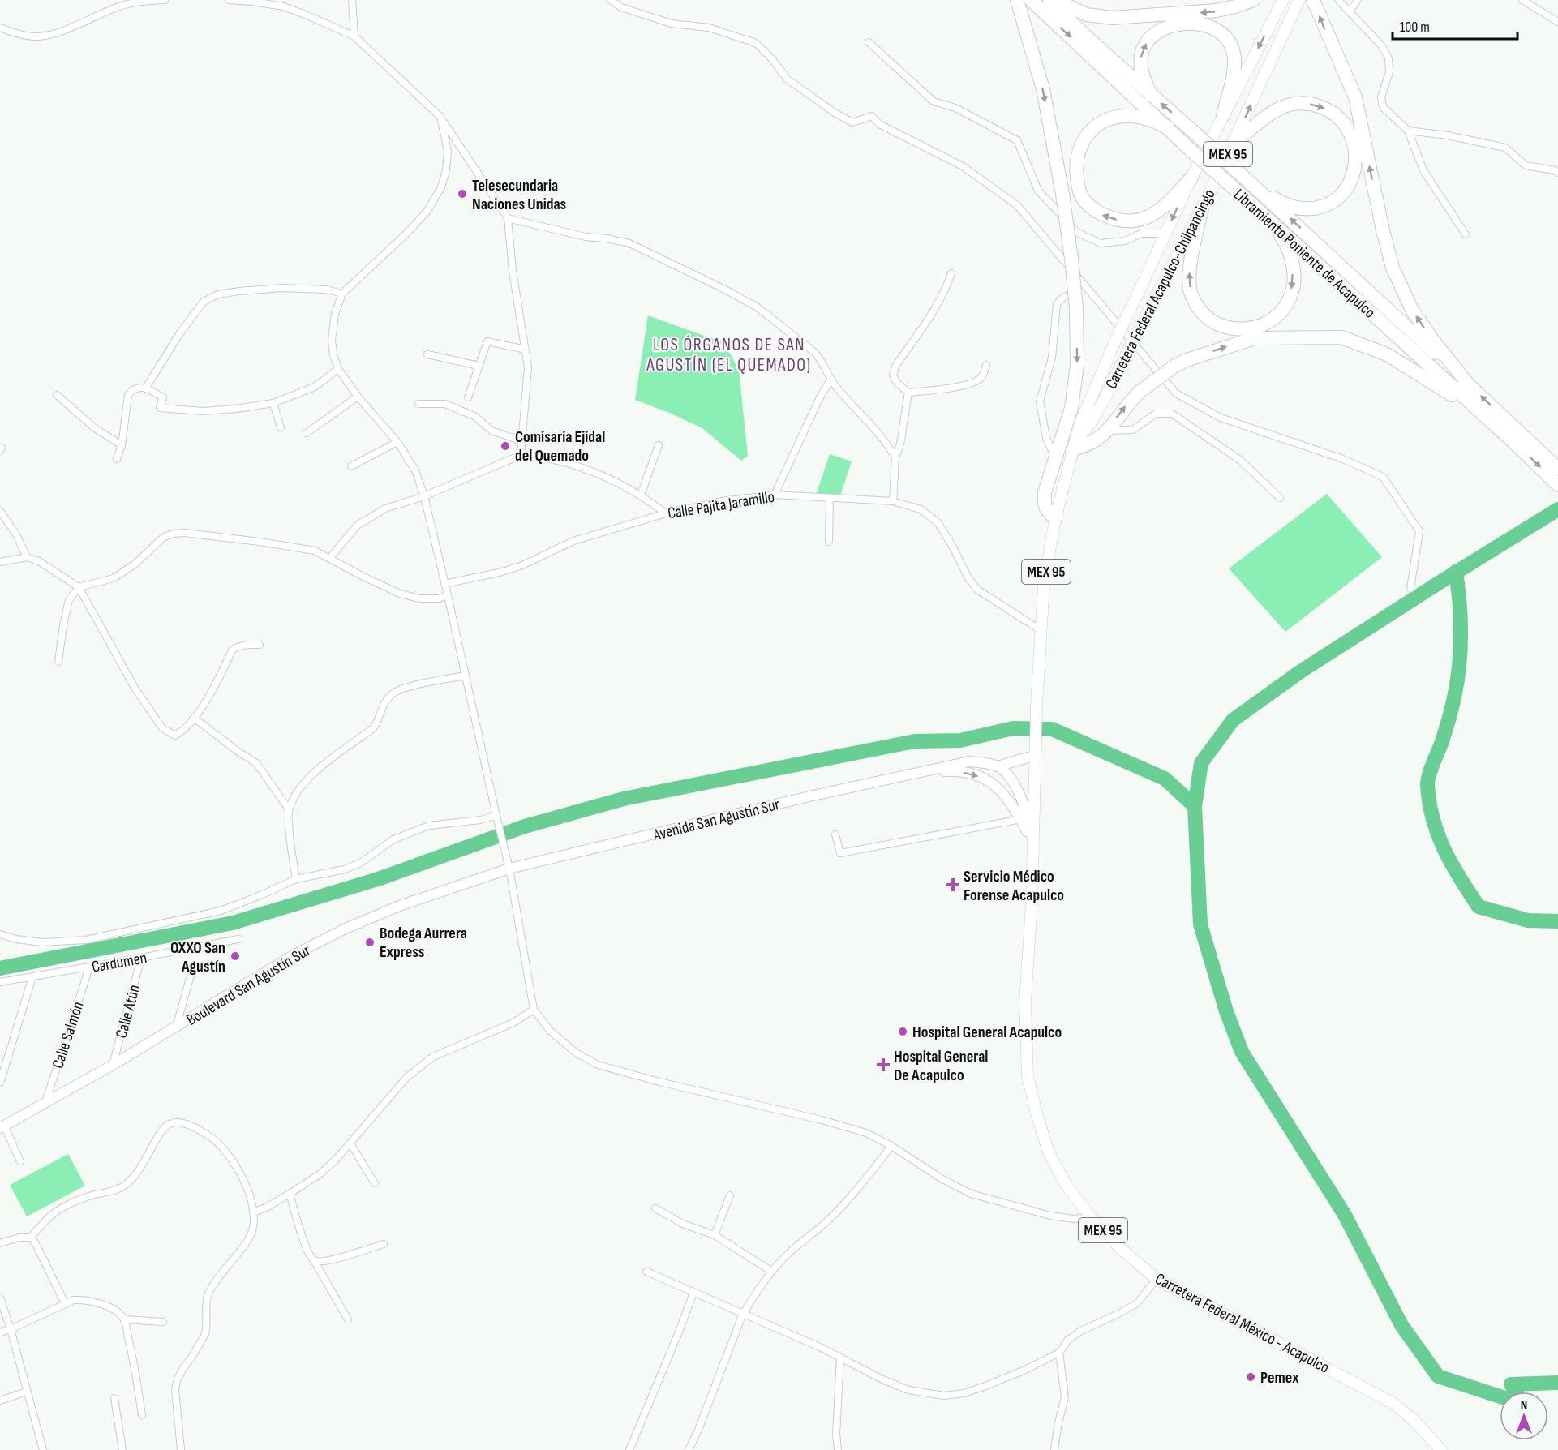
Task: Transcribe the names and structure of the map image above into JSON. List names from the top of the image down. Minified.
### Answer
{"streets":{"highway":["Libramiento Poniente de Acapulco"],"main road":["MEX 95","Carretera Federal Acapulco-Chilpancingo","Avenida San Agustín Sur","Boulevard San Agustín Sur","Carretera Federal México - Acapulco"],"street":["Calle Pajita Jaramillo","Cardumen","Calle Atún","Calle Salmón"]},"crossings":[["Carretera Federal Acapulco-Chilpancingo","Calle Pajita Jaramillo"],["Carretera Federal Acapulco-Chilpancingo","Carretera Federal México - Acapulco"],["Avenida San Agustín Sur","Boulevard San Agustín Sur"],["Avenida San Agustín Sur","Carretera Federal México - Acapulco"],["Cardumen","Calle Atún"],["Cardumen","Calle Salmón"],["Boulevard San Agustín Sur","Calle Atún"],["Boulevard San Agustín Sur","Calle Salmón"]],"districts":["LOS ÓRGANOS DE SAN AGUSTÍN (EL QUEMADO)"],"places":{"other":["Telesecundaria Naciones Unidas","Comisaria Ejidal del Quemado","Bodega Aurrera Express","OXXO San Agustín","Hospital General Acapulco","Pemex"],"health":["Servicio Médico Forense Acapulco","Hospital General De Acapulco"]},"scale_bar":"100 m","north":"top"}
